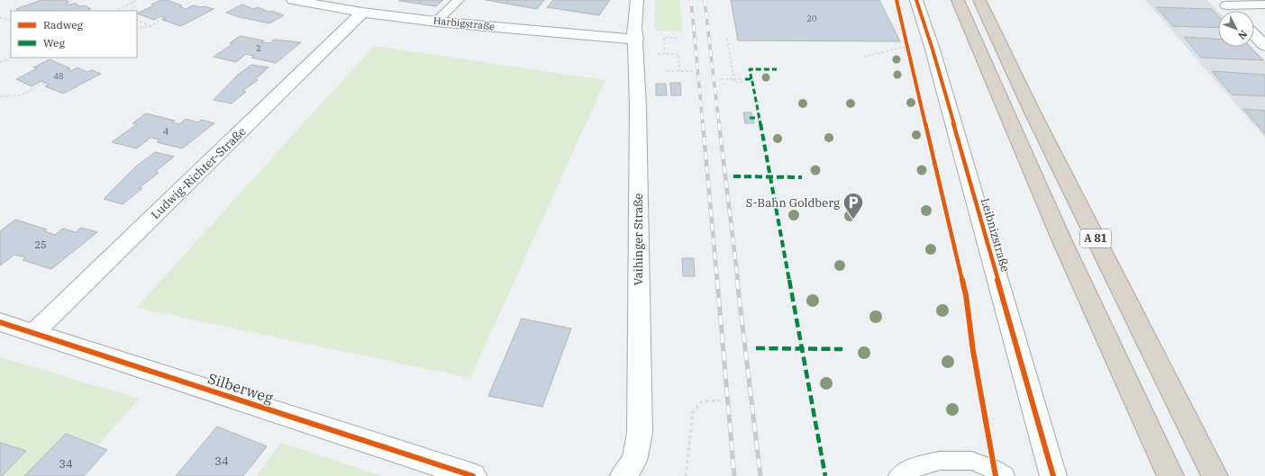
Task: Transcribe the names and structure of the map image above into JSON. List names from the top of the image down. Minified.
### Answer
{"streets":{"highway":["A 81"],"street":["Harbigstraße","Ludwig-Richter-Straße","Leibnizstraße","Vaihinger Straße","Silberweg"]},"crossings":[["Harbigstraße","Ludwig-Richter-Straße"],["Harbigstraße","Vaihinger Straße"],["Ludwig-Richter-Straße","Silberweg"]],"places":{"parking":["S-Bahn Goldberg"]},"house_numbers":["20","2","48","4","25","34","34"],"legend":["Radweg","Weg"],"north":"bottom right"}
